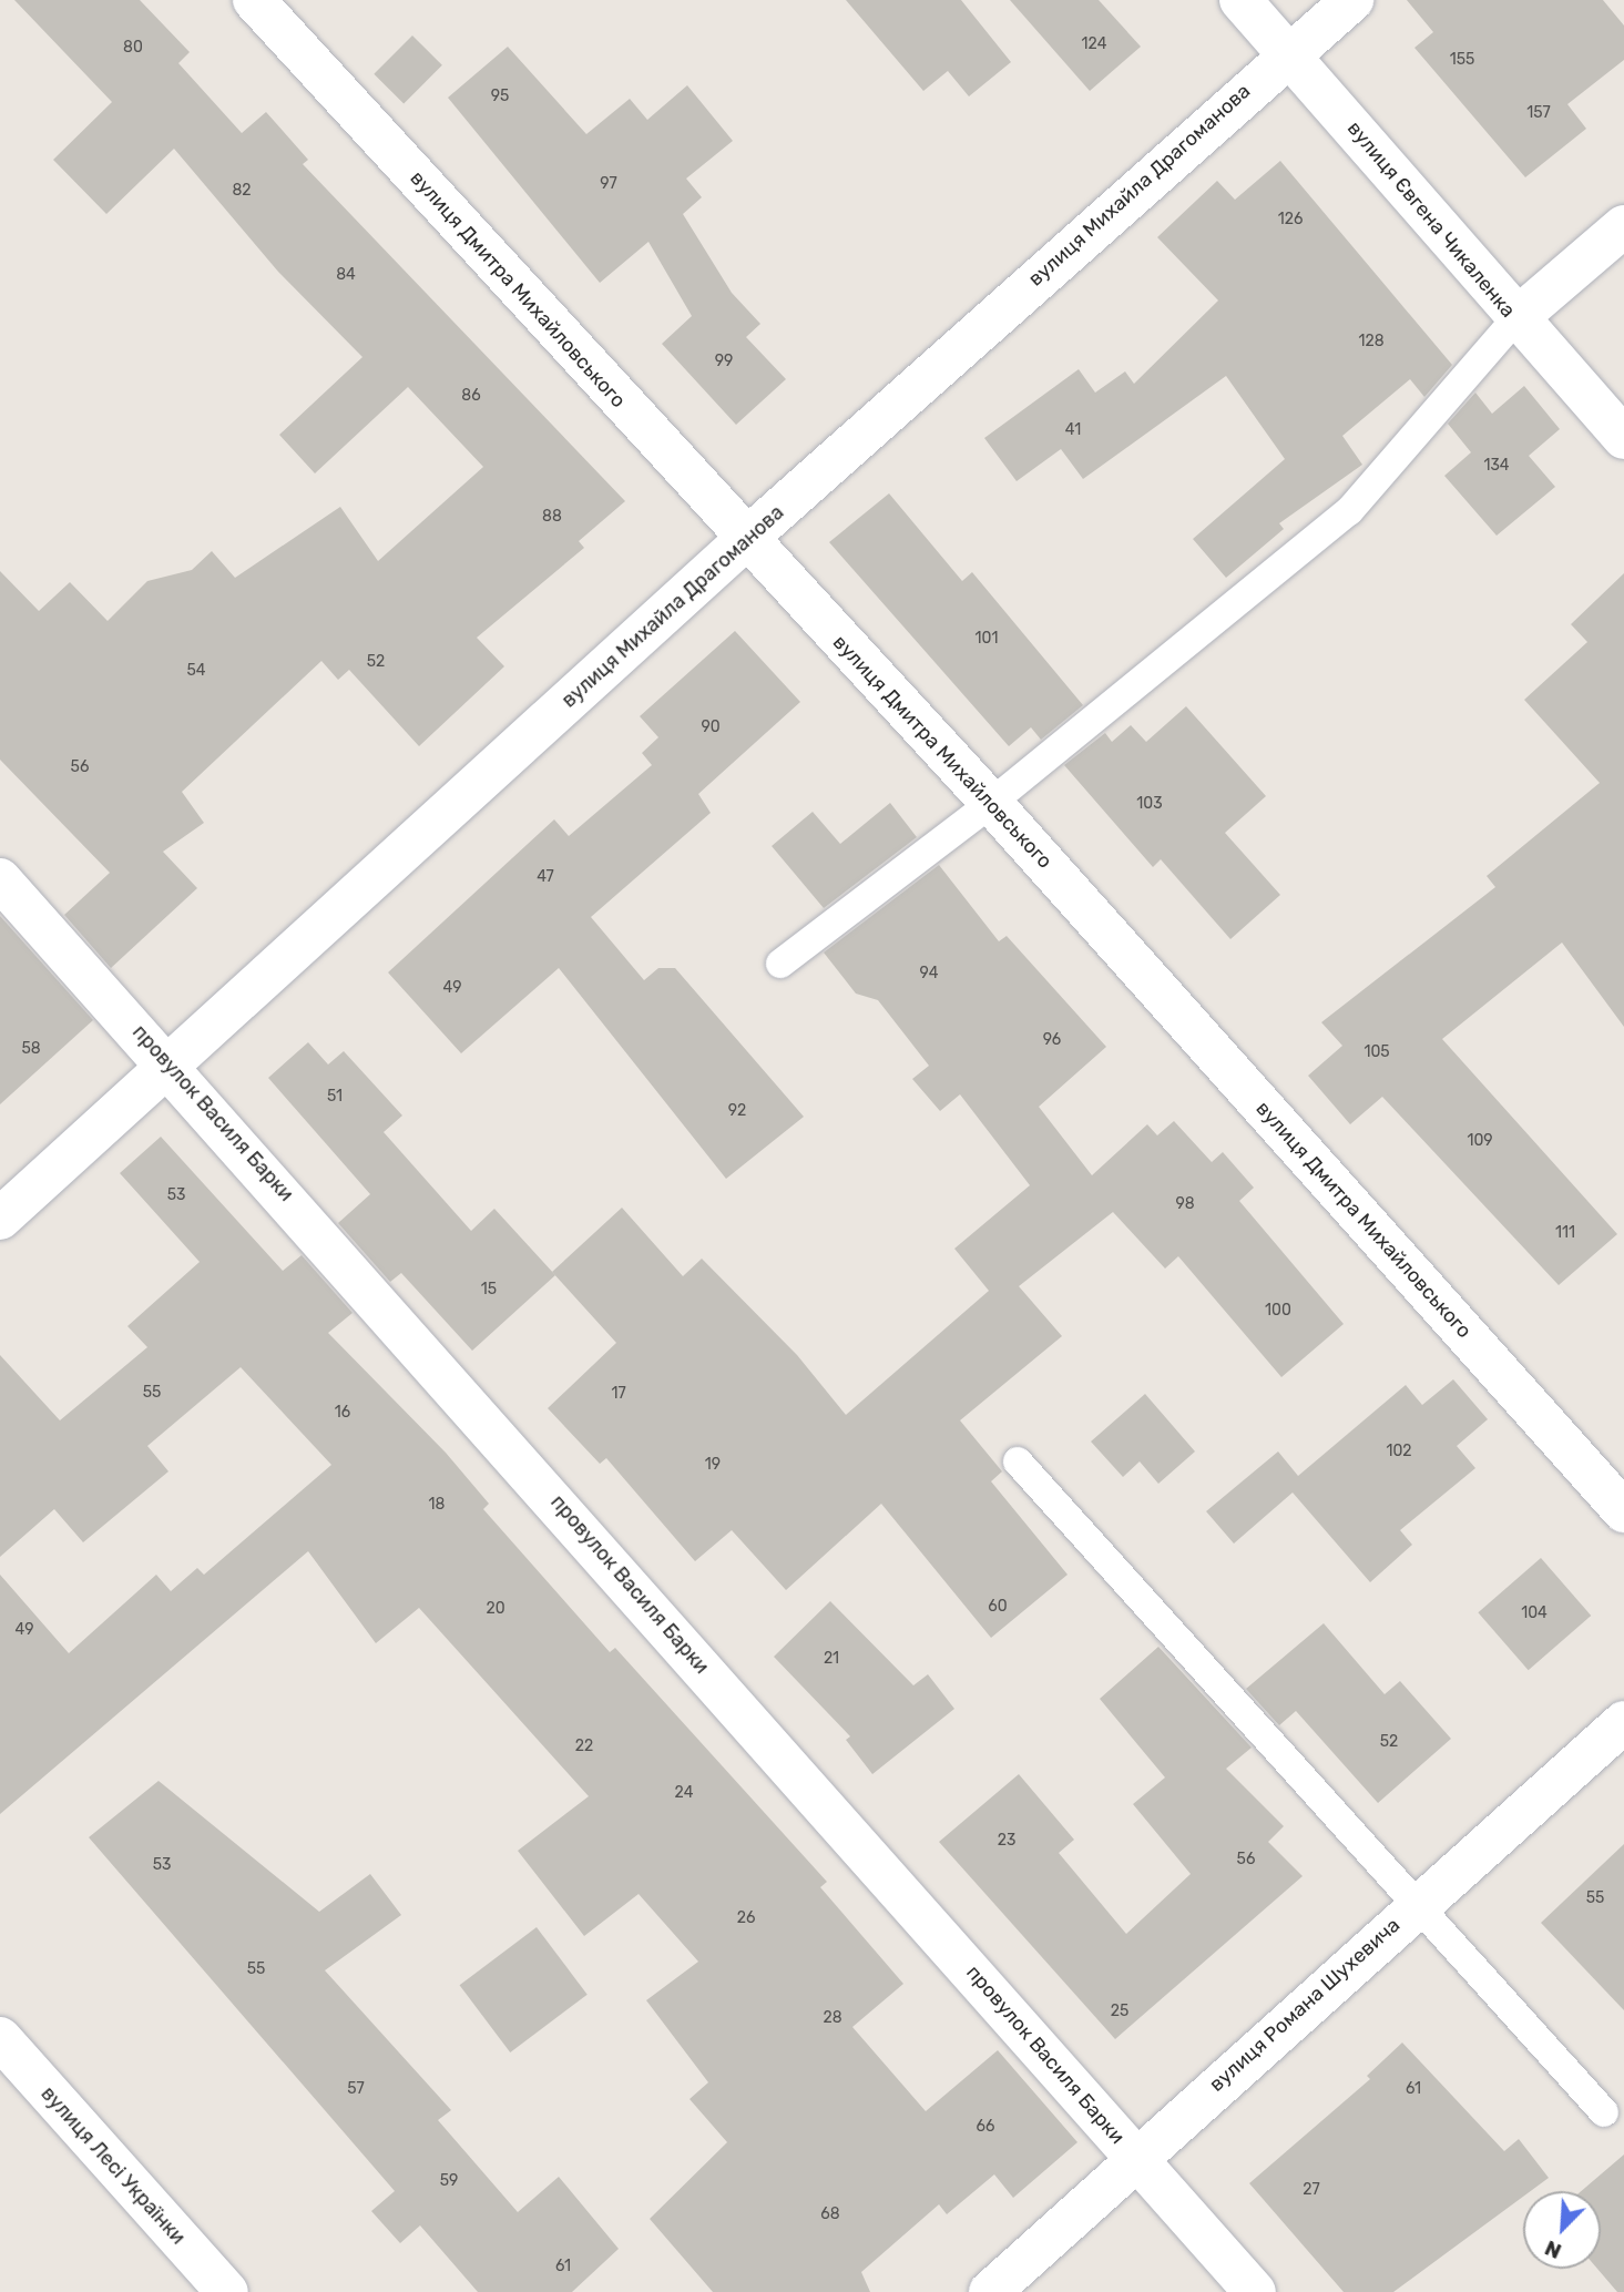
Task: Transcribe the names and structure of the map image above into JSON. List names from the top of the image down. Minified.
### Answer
{"streets":{"street":["вулиця Михайла Драгоманова","вулиця Євгена Чикаленка","вулиця Дмитра Михайловського","провулок Василя Барки","вулиця Романа Шухевича","вулиця Лесі Українки"]},"crossings":[["вулиця Михайла Драгоманова","вулиця Євгена Чикаленка"],["вулиця Михайла Драгоманова","вулиця Дмитра Михайловського"],["вулиця Михайла Драгоманова","провулок Василя Барки"],["провулок Василя Барки","вулиця Романа Шухевича"]],"house_numbers":["124","80","155","95","157","97","82","126","84","128","99","86","41","134","88","101","52","54","90","56","103","47","94","49","96","58","105","51","92","109","53","98","111","15","100","55","17","16","102","19","18","60","20","104","49","21","52","22","24","23","56","53","55","26","55","25","28","57","61","66","59","27","68","61"],"north":"bottom left"}
